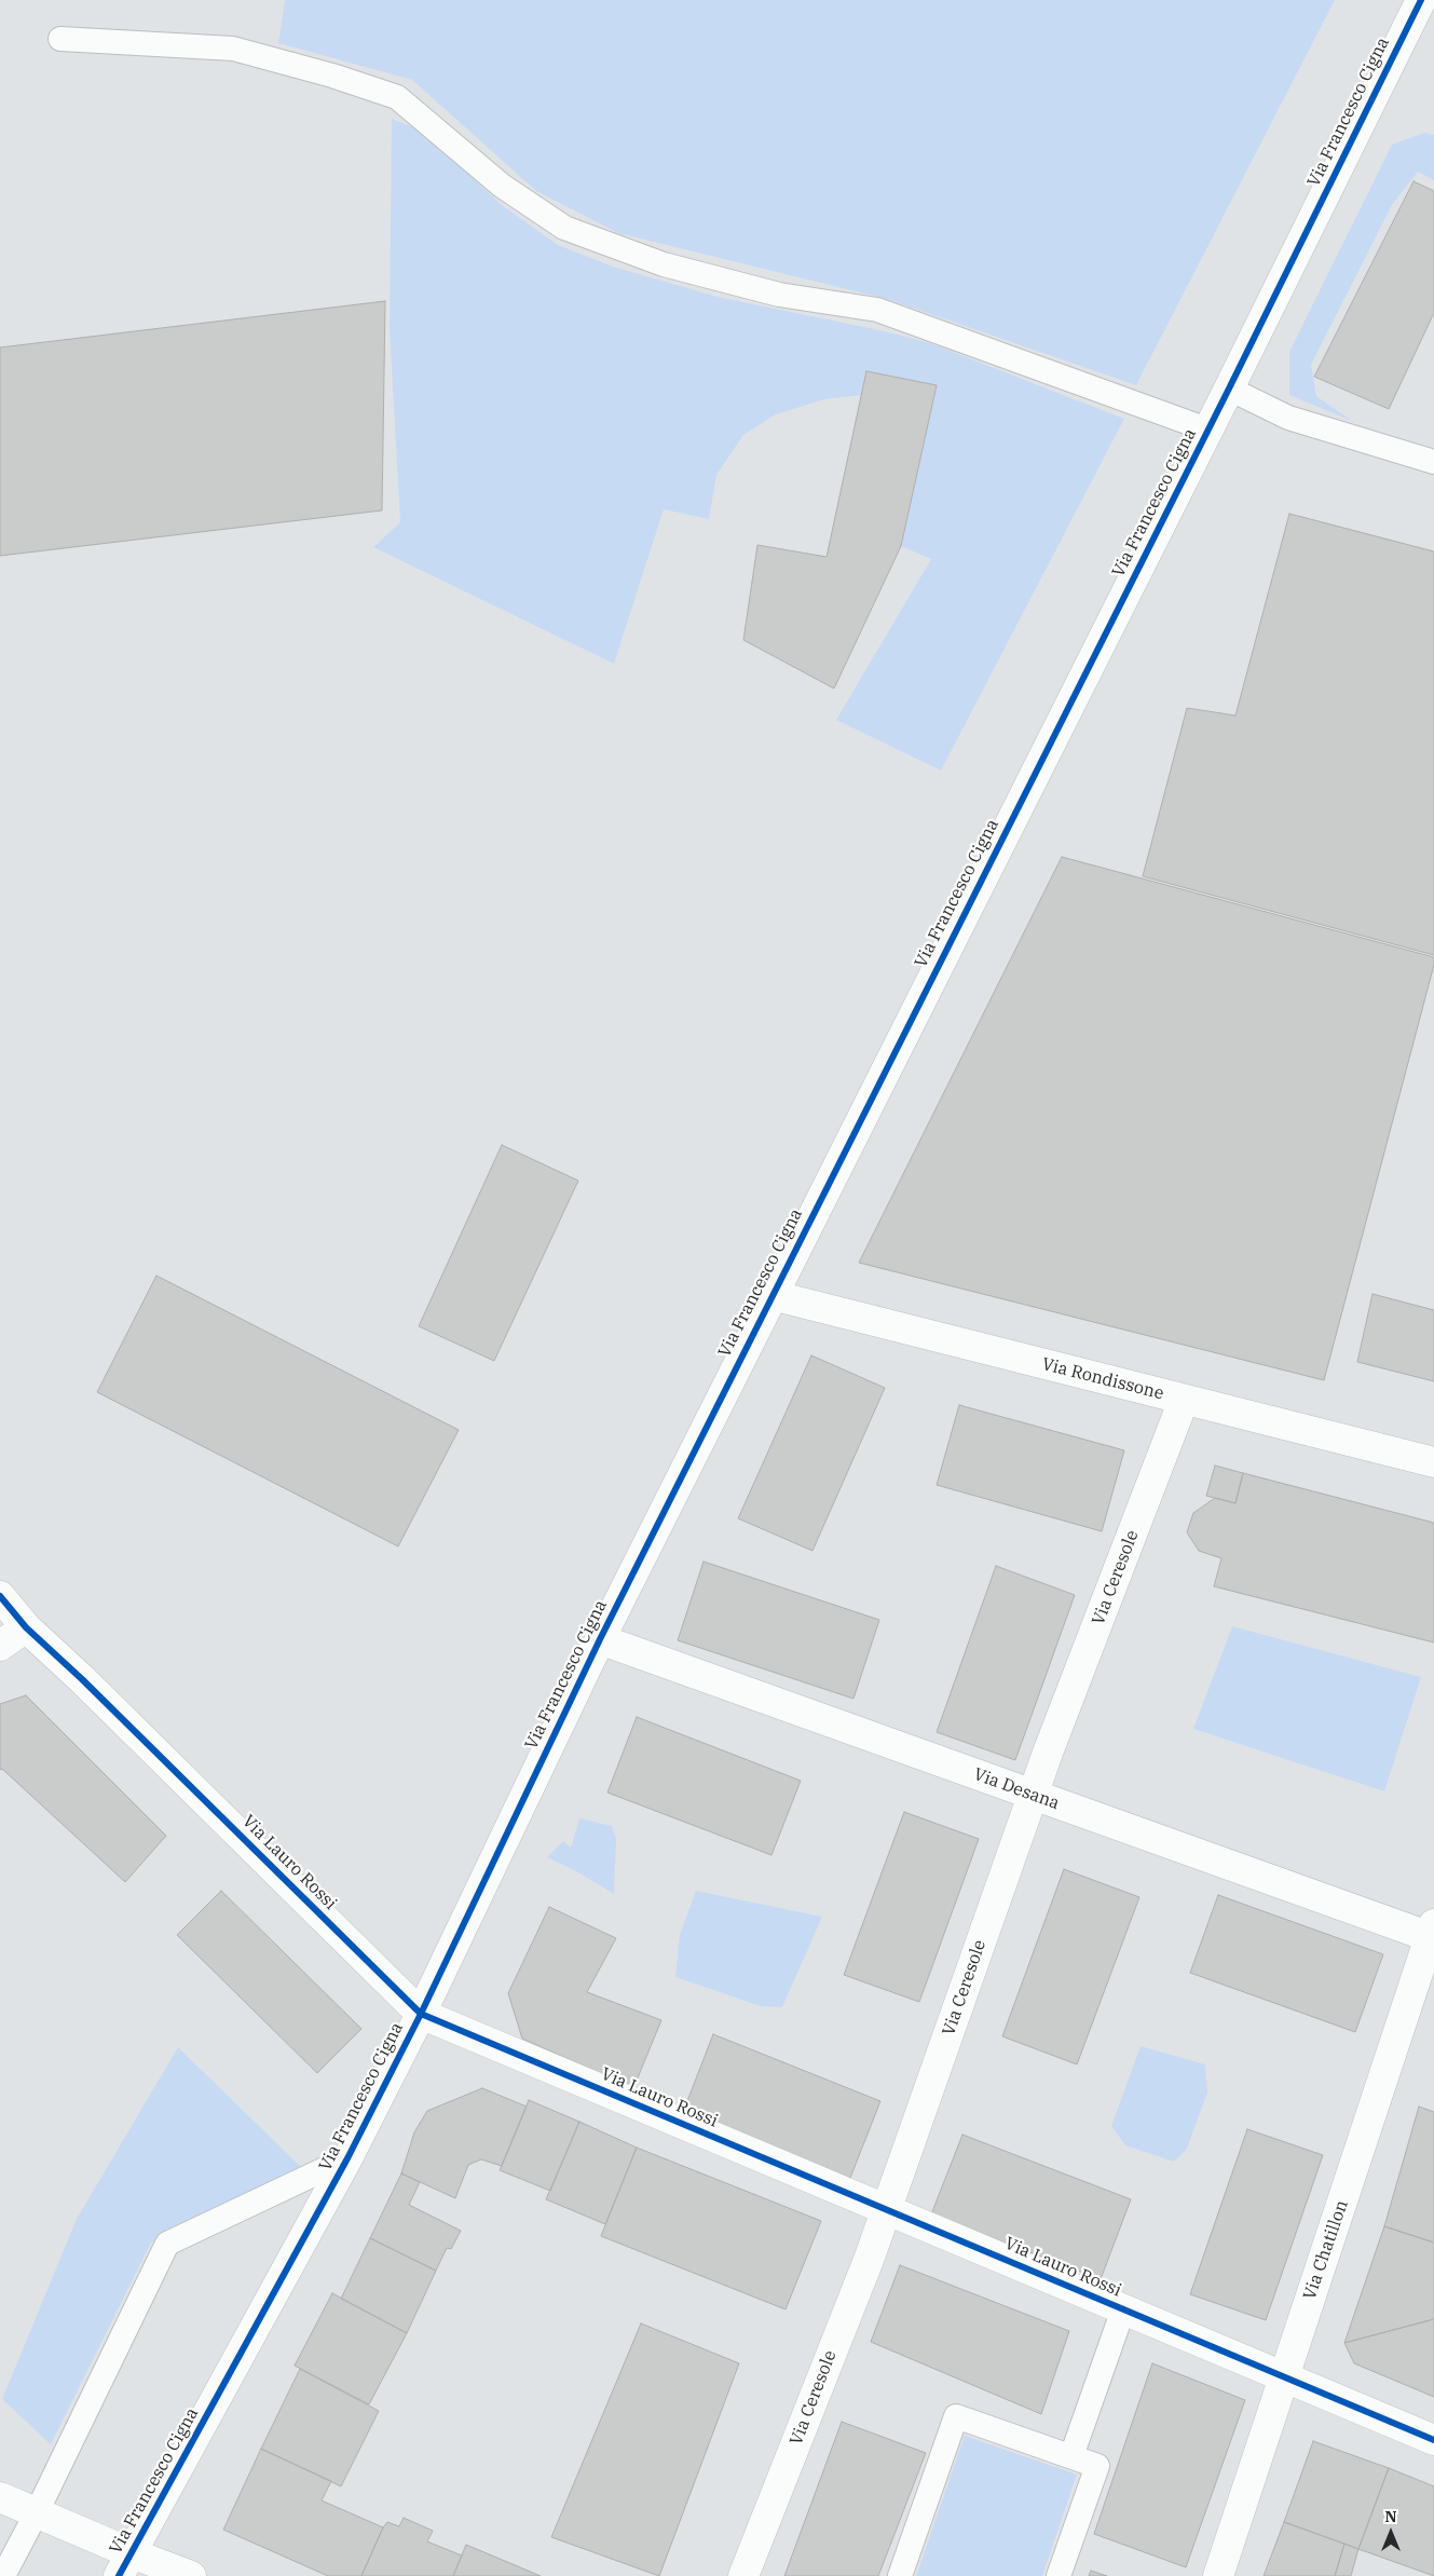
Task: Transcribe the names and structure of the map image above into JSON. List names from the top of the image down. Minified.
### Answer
{"streets":{"street":["Via Francesco Cigna","Via Rondissone","Via Ceresole","Via Desana","Via Lauro Rossi","Via Chatillon"]},"crossings":[["Via Francesco Cigna","Via Rondissone"],["Via Francesco Cigna","Via Desana"],["Via Francesco Cigna","Via Lauro Rossi"],["Via Rondissone","Via Ceresole"],["Via Ceresole","Via Desana"],["Via Ceresole","Via Lauro Rossi"],["Via Desana","Via Chatillon"],["Via Lauro Rossi","Via Chatillon"]],"north":"top"}
